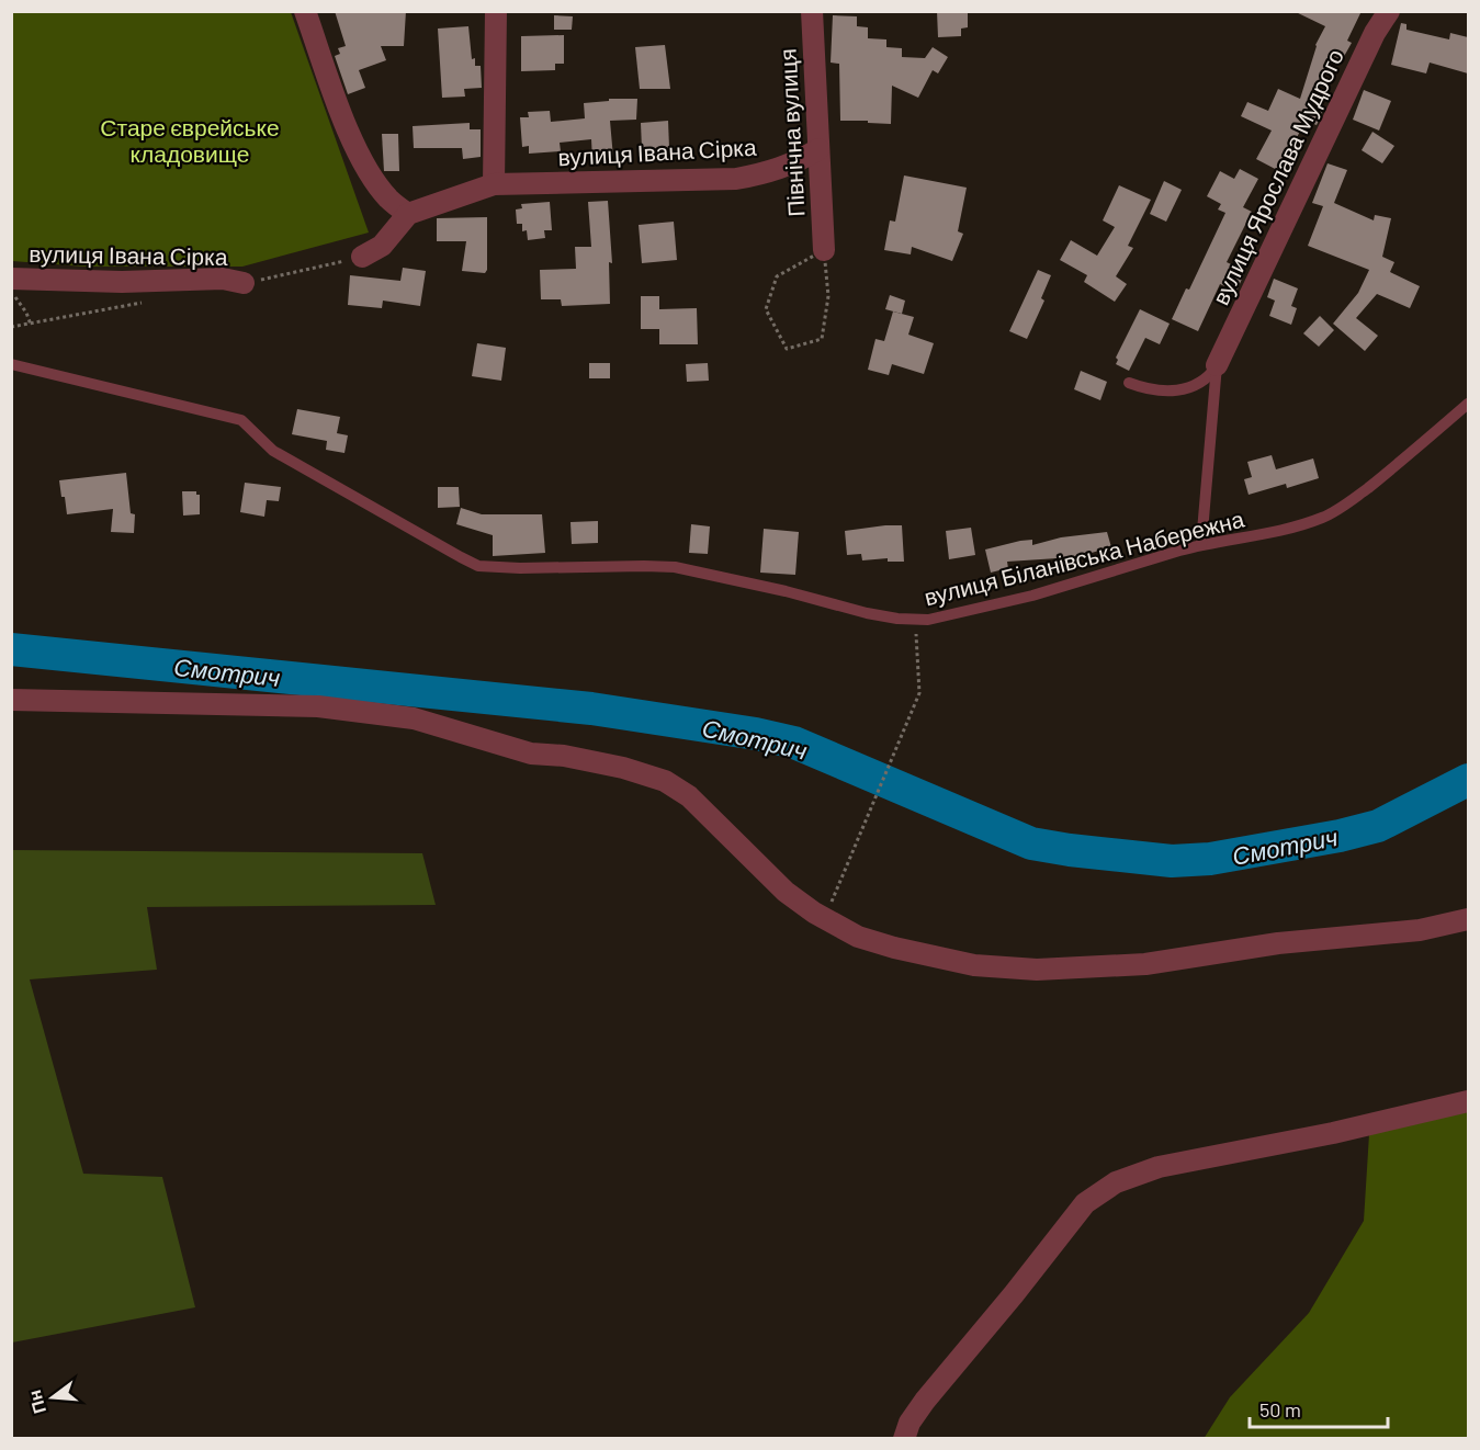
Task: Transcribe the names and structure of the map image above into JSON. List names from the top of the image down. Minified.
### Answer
{"streets":{"street":["Північна вулиця","вулиця Івана Сірка","вулиця Ярослава Мудрого"],"lane":["вулиця Біланівська Набережна"]},"crossings":[["Північна вулиця","вулиця Івана Сірка"]],"water":["Смотрич"],"parks":["Старе єврейське кладовище"],"scale_bar":"50 m","north":"left"}
